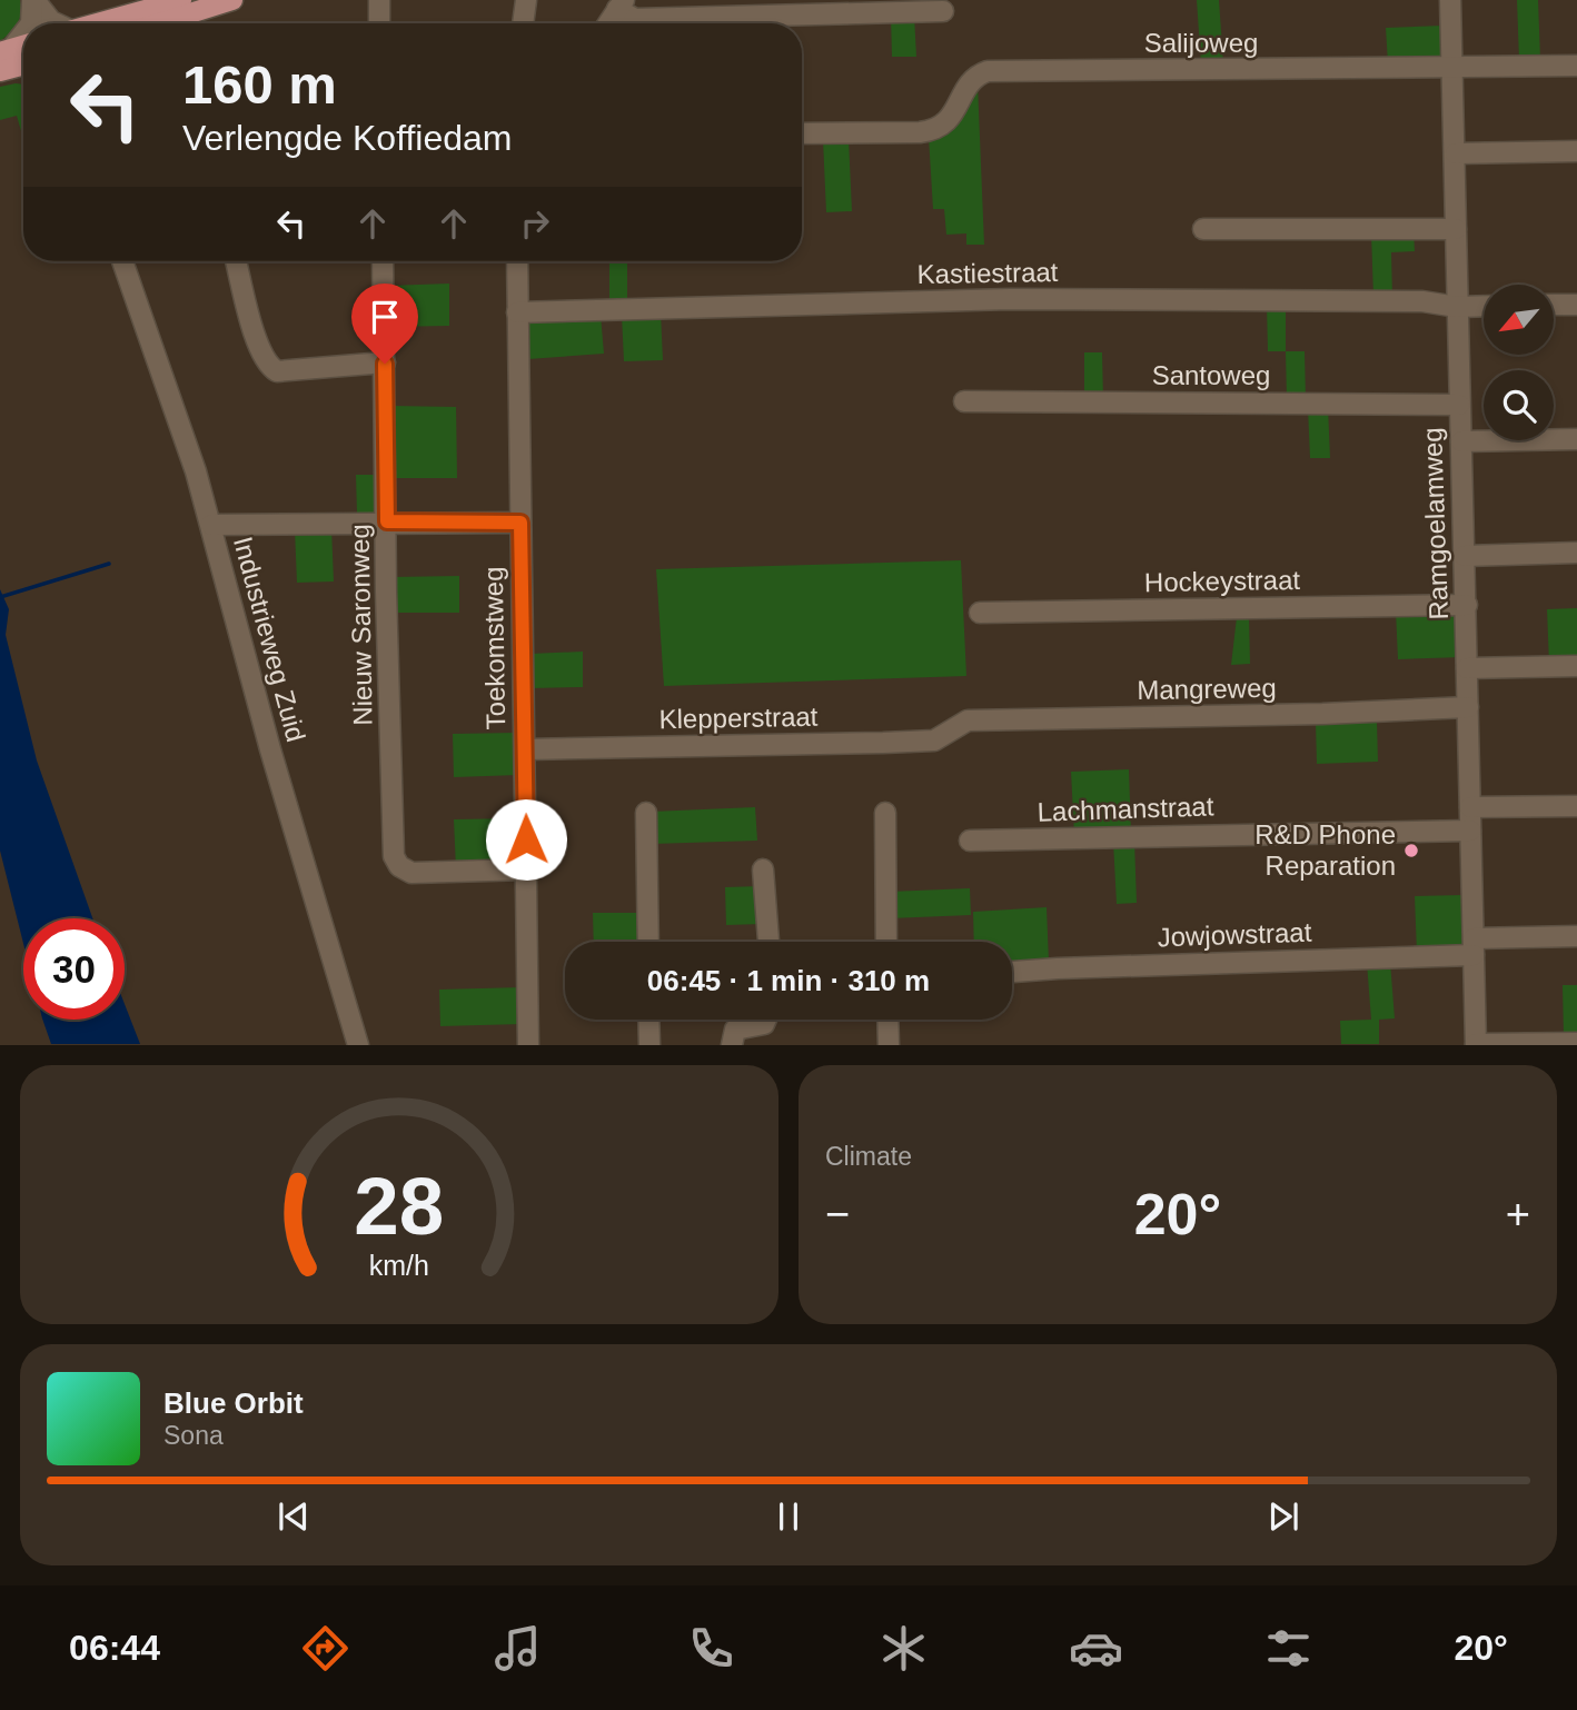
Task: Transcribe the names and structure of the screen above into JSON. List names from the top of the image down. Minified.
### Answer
{"streets":{"street":["Salijoweg","Kastiestraat","Santoweg","Ramgoelamweg","Hockeystraat","Nieuw Saronweg","Industrieweg Zuid","Toekomstweg","Mangreweg","Klepperstraat","Lachmanstraat","Jowjowstraat"]},"crossings":[["Salijoweg","Ramgoelamweg"],["Kastiestraat","Ramgoelamweg"],["Kastiestraat","Toekomstweg"],["Santoweg","Ramgoelamweg"],["Ramgoelamweg","Hockeystraat"],["Ramgoelamweg","Mangreweg"],["Ramgoelamweg","Lachmanstraat"],["Ramgoelamweg","Jowjowstraat"],["Nieuw Saronweg","Toekomstweg"],["Toekomstweg","Klepperstraat"],["Mangreweg","Klepperstraat"]],"places":["R&D Phone Reparation"],"north":"bottom left","page":{"turn":["160 m","Verlengde Koffiedam"],"limit":"30","trip":"06:45 · 1 min · 310 m","tile":"Climate","heat":["−","20°","+"],"song":["Blue Orbit","Sona"],"tabs":["06:44","20°"],"gauge":["28","km/h"]}}
